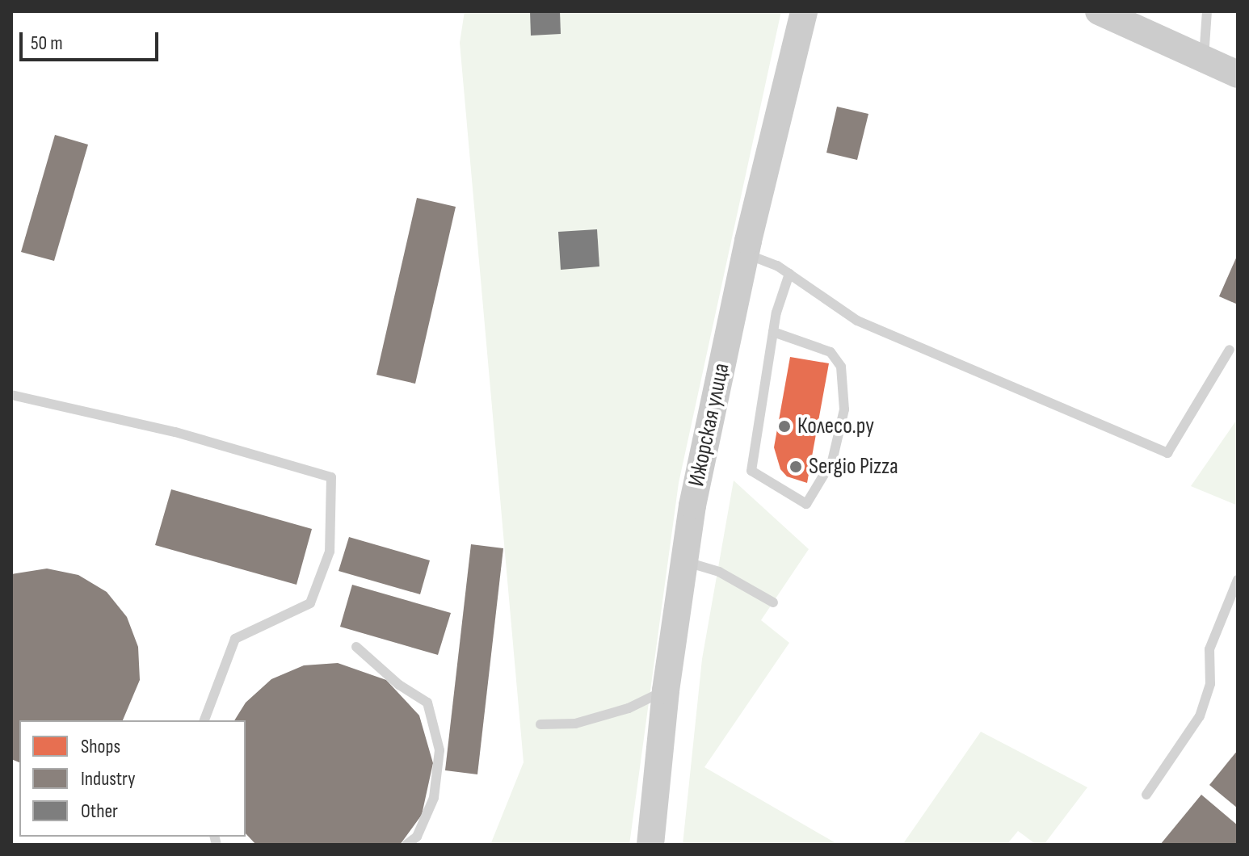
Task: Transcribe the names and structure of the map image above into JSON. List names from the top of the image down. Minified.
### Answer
{"streets":{"main road":["Ижорская улица"]},"places":["Колесо.ру","Sergio Pizza"],"legend":["Shops","Industry","Other"],"scale_bar":"50 m"}
